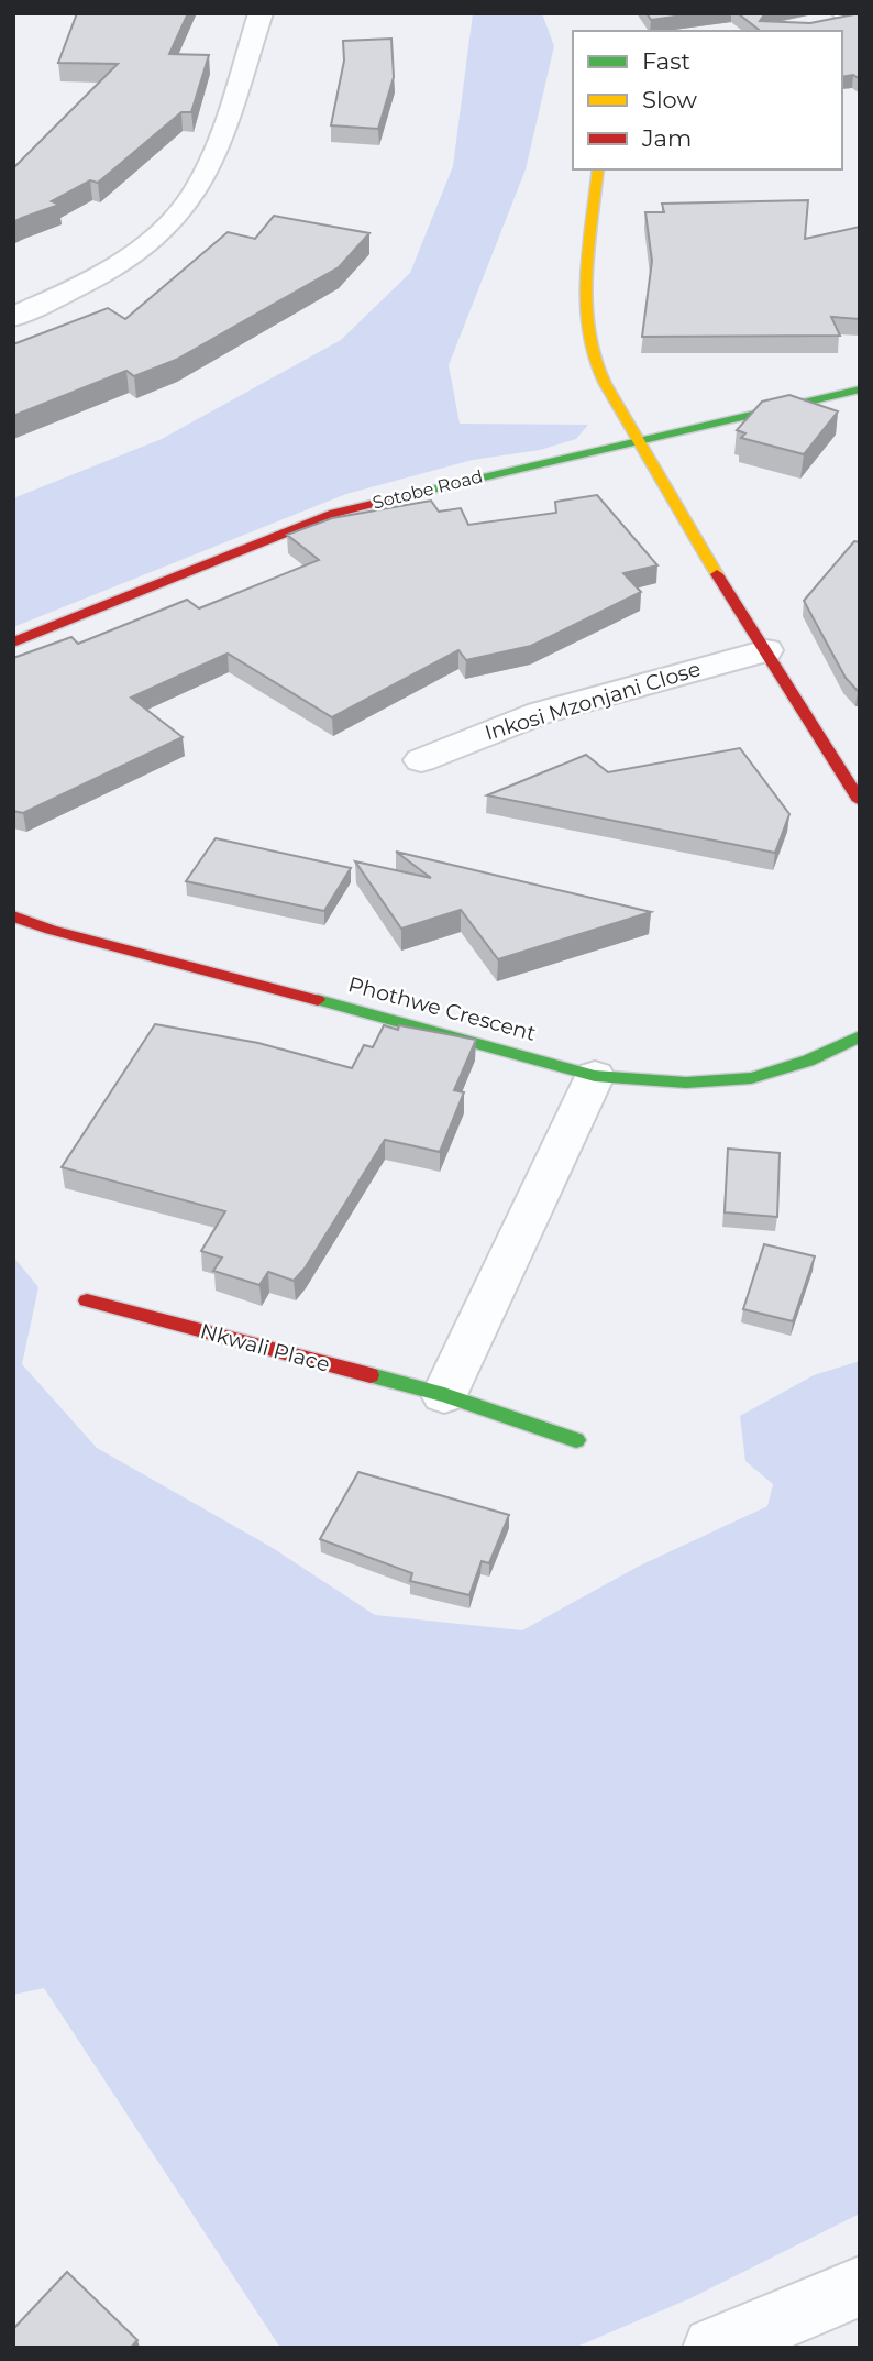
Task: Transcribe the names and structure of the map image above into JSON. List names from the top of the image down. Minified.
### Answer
{"streets":{"street":["Sotobe Road","Inkosi Mzonjani Close","Phothwe Crescent","Nkwali Place"]},"legend":["Fast","Slow","Jam"]}
